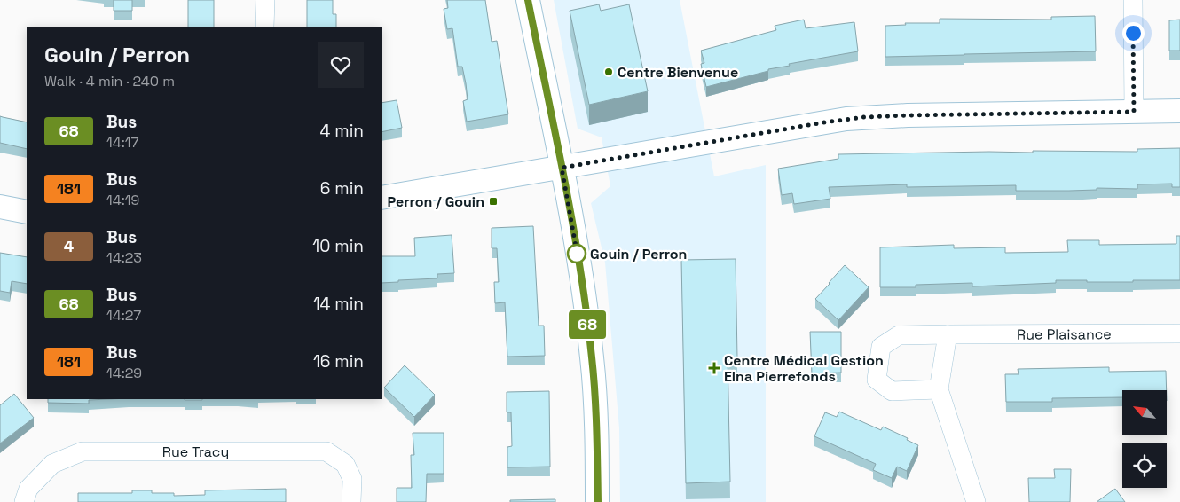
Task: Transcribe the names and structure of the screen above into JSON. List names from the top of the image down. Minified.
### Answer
{"streets":{"street":["Rue Plaisance","Rue Tracy"]},"places":{"other":["Centre Bienvenue","Gouin / Perron"],"transit":["Perron / Gouin"],"health":["Centre Médical Gestion Elna Pierrefonds"]},"lines":["bus line 68"],"north":"top left","page":{"on_map":"68","heading":["Gouin / Perron","Walk · 4 min · 240 m"],"list":[{"mark":"68","name":"Bus","note":"14:17","value":"4 min"},{"mark":"181","name":"Bus","note":"14:19","value":"6 min"},{"mark":"4","name":"Bus","note":"14:23","value":"10 min"},{"mark":"68","name":"Bus","note":"14:27","value":"14 min"},{"mark":"181","name":"Bus","note":"14:29","value":"16 min"}]}}
